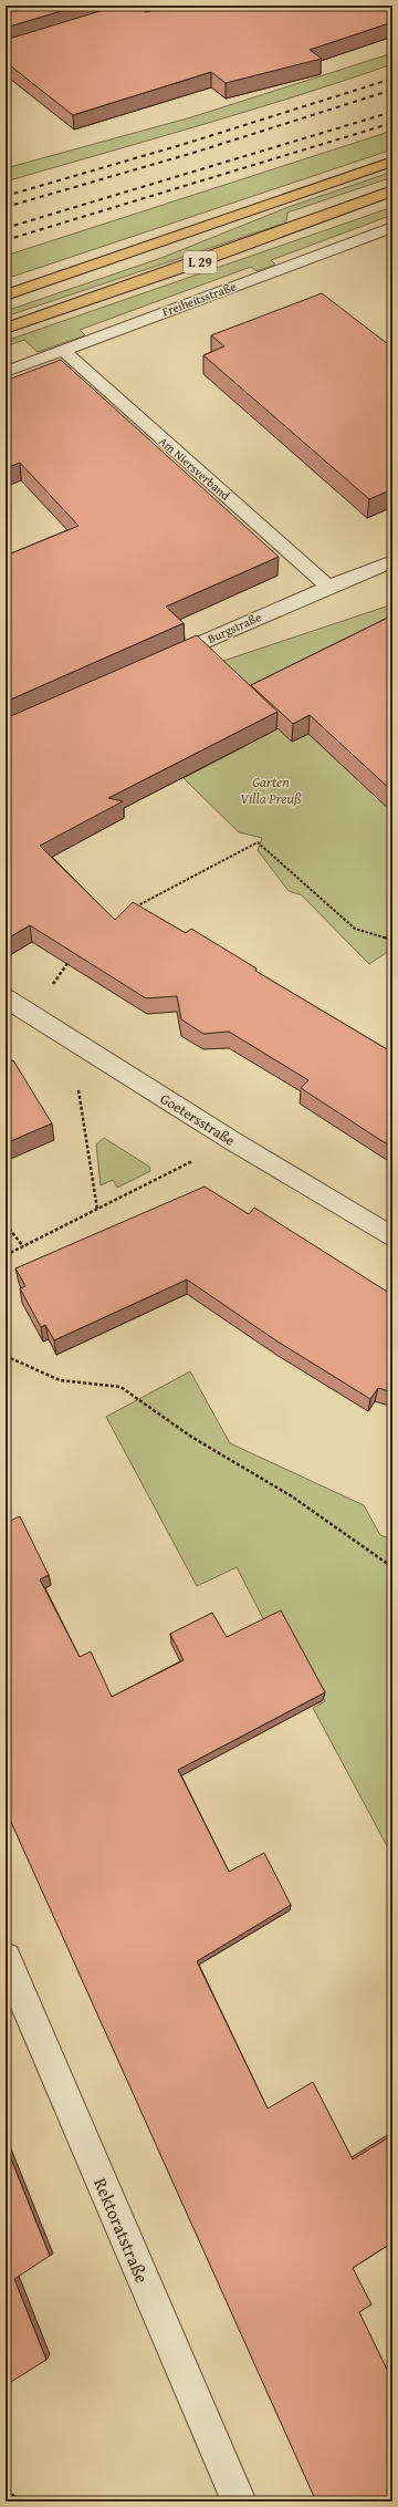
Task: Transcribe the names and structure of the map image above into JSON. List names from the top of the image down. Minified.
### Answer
{"streets":{"main road":["L 29"],"street":["Freiheitsstraße","Am Niersverband","Burgstraße","Goetersstraße","Rektoratstraße"]},"crossings":[["Freiheitsstraße","Am Niersverband"],["Am Niersverband","Burgstraße"]],"parks":["Garten Villa Preuß"]}
